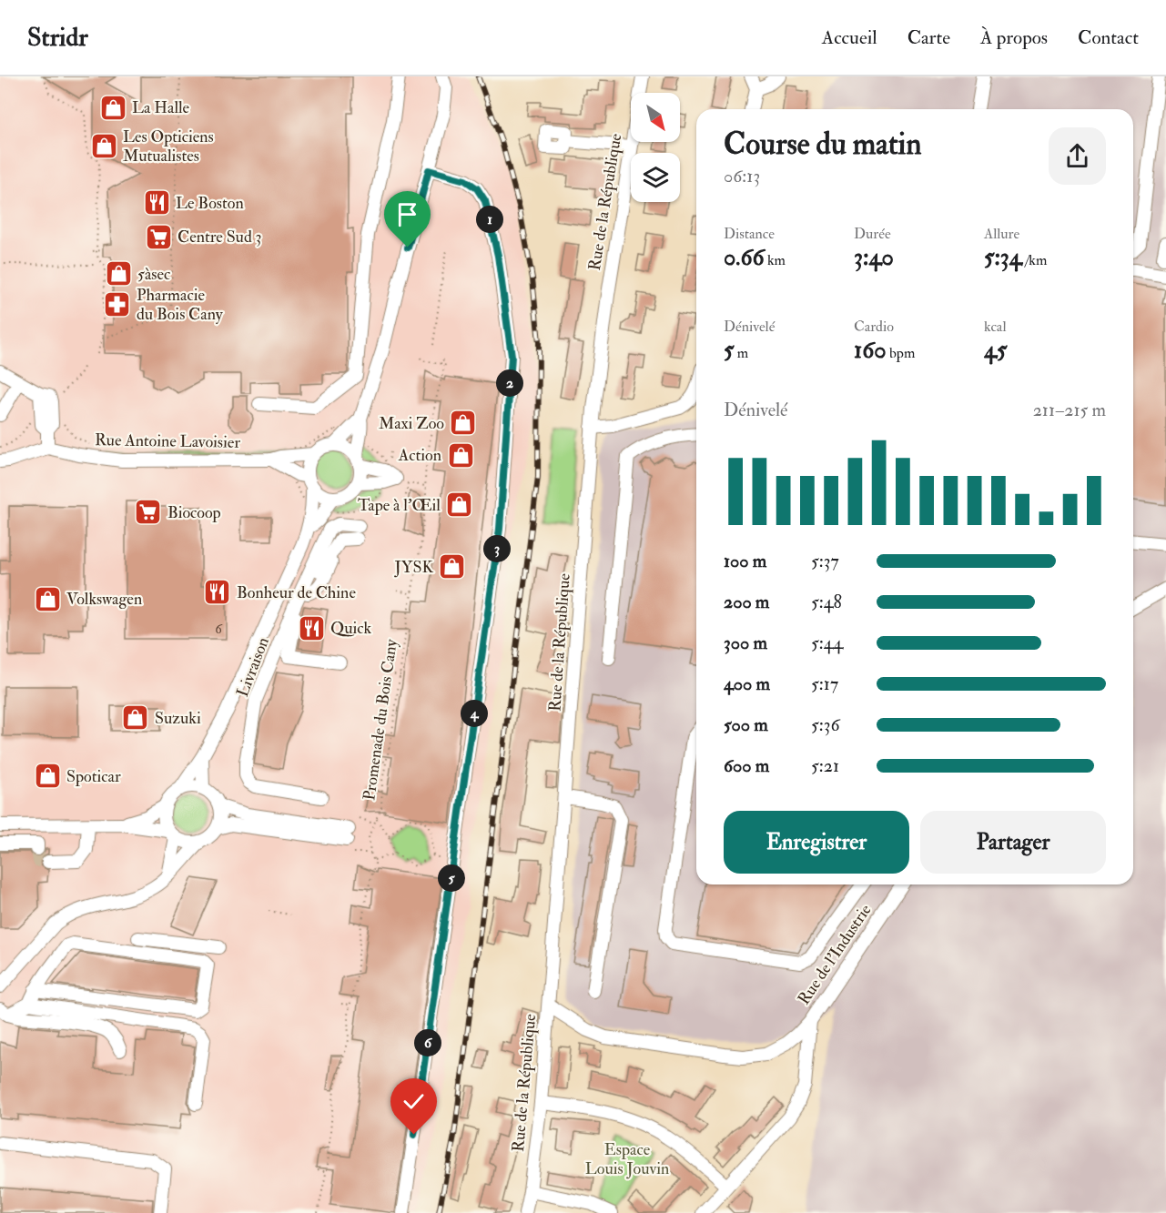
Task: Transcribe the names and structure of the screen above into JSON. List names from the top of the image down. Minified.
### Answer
{"streets":{"street":["Rue de la République","Rue Antoine Lavoisier","Livraison","Rue de l'Industrie"],"path":["Promenade du Bois Cany"]},"parks":["Espace Louis Jouvin"],"places":{"shop":["La Halle","Les Opticiens Mutualistes","5àsec","Maxi Zoo","Action","Tape à l'Œil","JYSK","Volkswagen","Suzuki","Spoticar"],"restaurant":["Le Boston","Bonheur de Chine","Quick"],"supermarket":["Centre Sud 3","Biocoop"],"pharmacy":["Pharmacie du Bois Cany"]},"house_numbers":["6"],"north":"bottom right","page":{"header":"Stridr","nav":["Accueil","Carte","À propos","Contact"],"heading":["Course du matin","06:13"],"stats":[["Distance","0.66 km"],["Durée","3:40"],["Allure","5:34 /km"],["Dénivelé","5 m"],["Cardio","160 bpm"],["kcal","45"]],"pins":["1","2","3","4","5","6"],"chart":["Dénivelé","211–215 m"],"list":[{"name":"100 m","note":"5:37"},{"name":"200 m","note":"5:48"},{"name":"300 m","note":"5:44"},{"name":"400 m","note":"5:17"},{"name":"500 m","note":"5:36"},{"name":"600 m","note":"5:21"}],"buttons":["Enregistrer","Partager"]}}
